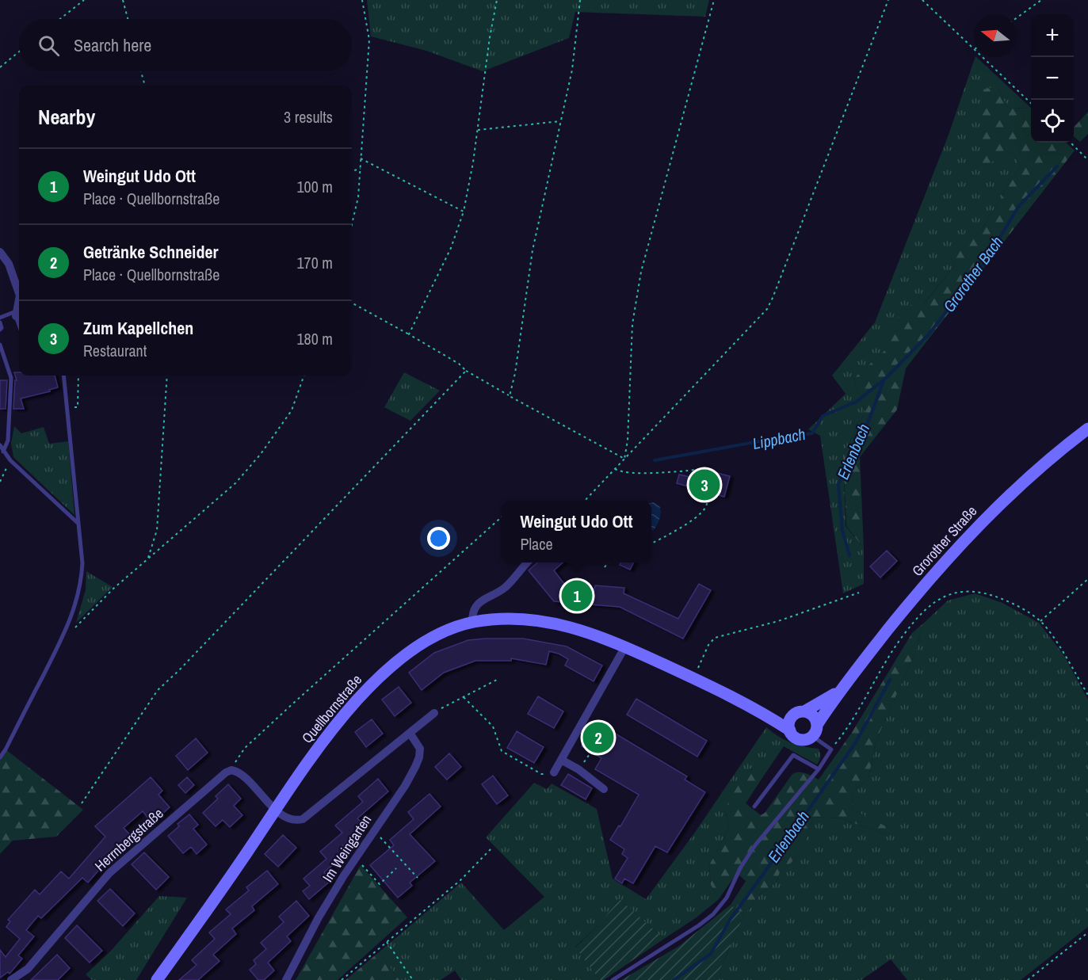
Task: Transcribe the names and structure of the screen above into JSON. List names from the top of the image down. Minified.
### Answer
{"streets":{"main road":["Grorother Straße","Quellbornstraße"],"street":["Herrnbergstraße","Im Weingarten"]},"crossings":[["Grorother Straße","Quellbornstraße"]],"water":["Grorother Bach","Lippbach","Erlenbach"],"north":"left","page":{"map_buttons":["+","−"],"search":"Search here","heading":["Nearby","3 results"],"list":[{"mark":"1","name":"Weingut Udo Ott","note":"Place · Quellbornstraße","value":"100 m"},{"mark":"2","name":"Getränke Schneider","note":"Place · Quellbornstraße","value":"170 m"},{"mark":"3","name":"Zum Kapellchen","note":"Restaurant","value":"180 m"}],"pins":["3","1","2"],"popup":["Weingut Udo Ott","Place"]}}
